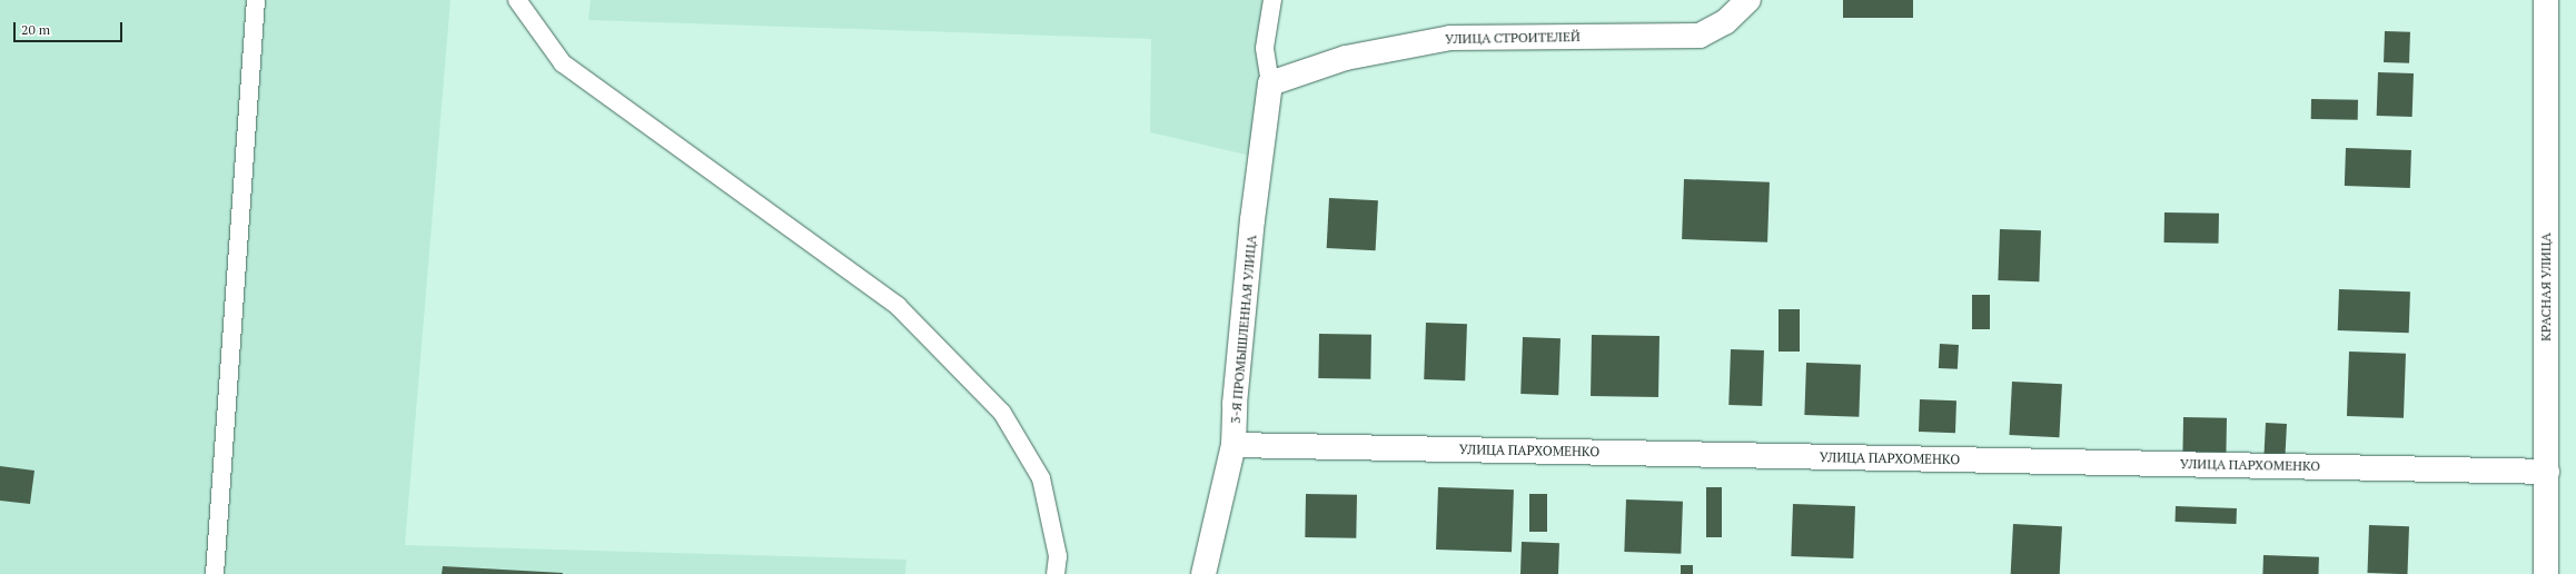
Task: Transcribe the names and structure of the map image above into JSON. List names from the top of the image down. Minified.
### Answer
{"streets":{"street":["УЛИЦА СТРОИТЕЛЕЙ","КРАСНАЯ УЛИЦА","3-Я ПРОМЫШЛЕННАЯ УЛИЦА","УЛИЦА ПАРХОМЕНКО"]},"crossings":[["УЛИЦА СТРОИТЕЛЕЙ","3-Я ПРОМЫШЛЕННАЯ УЛИЦА"],["КРАСНАЯ УЛИЦА","УЛИЦА ПАРХОМЕНКО"],["3-Я ПРОМЫШЛЕННАЯ УЛИЦА","УЛИЦА ПАРХОМЕНКО"]],"scale_bar":"20 m"}
